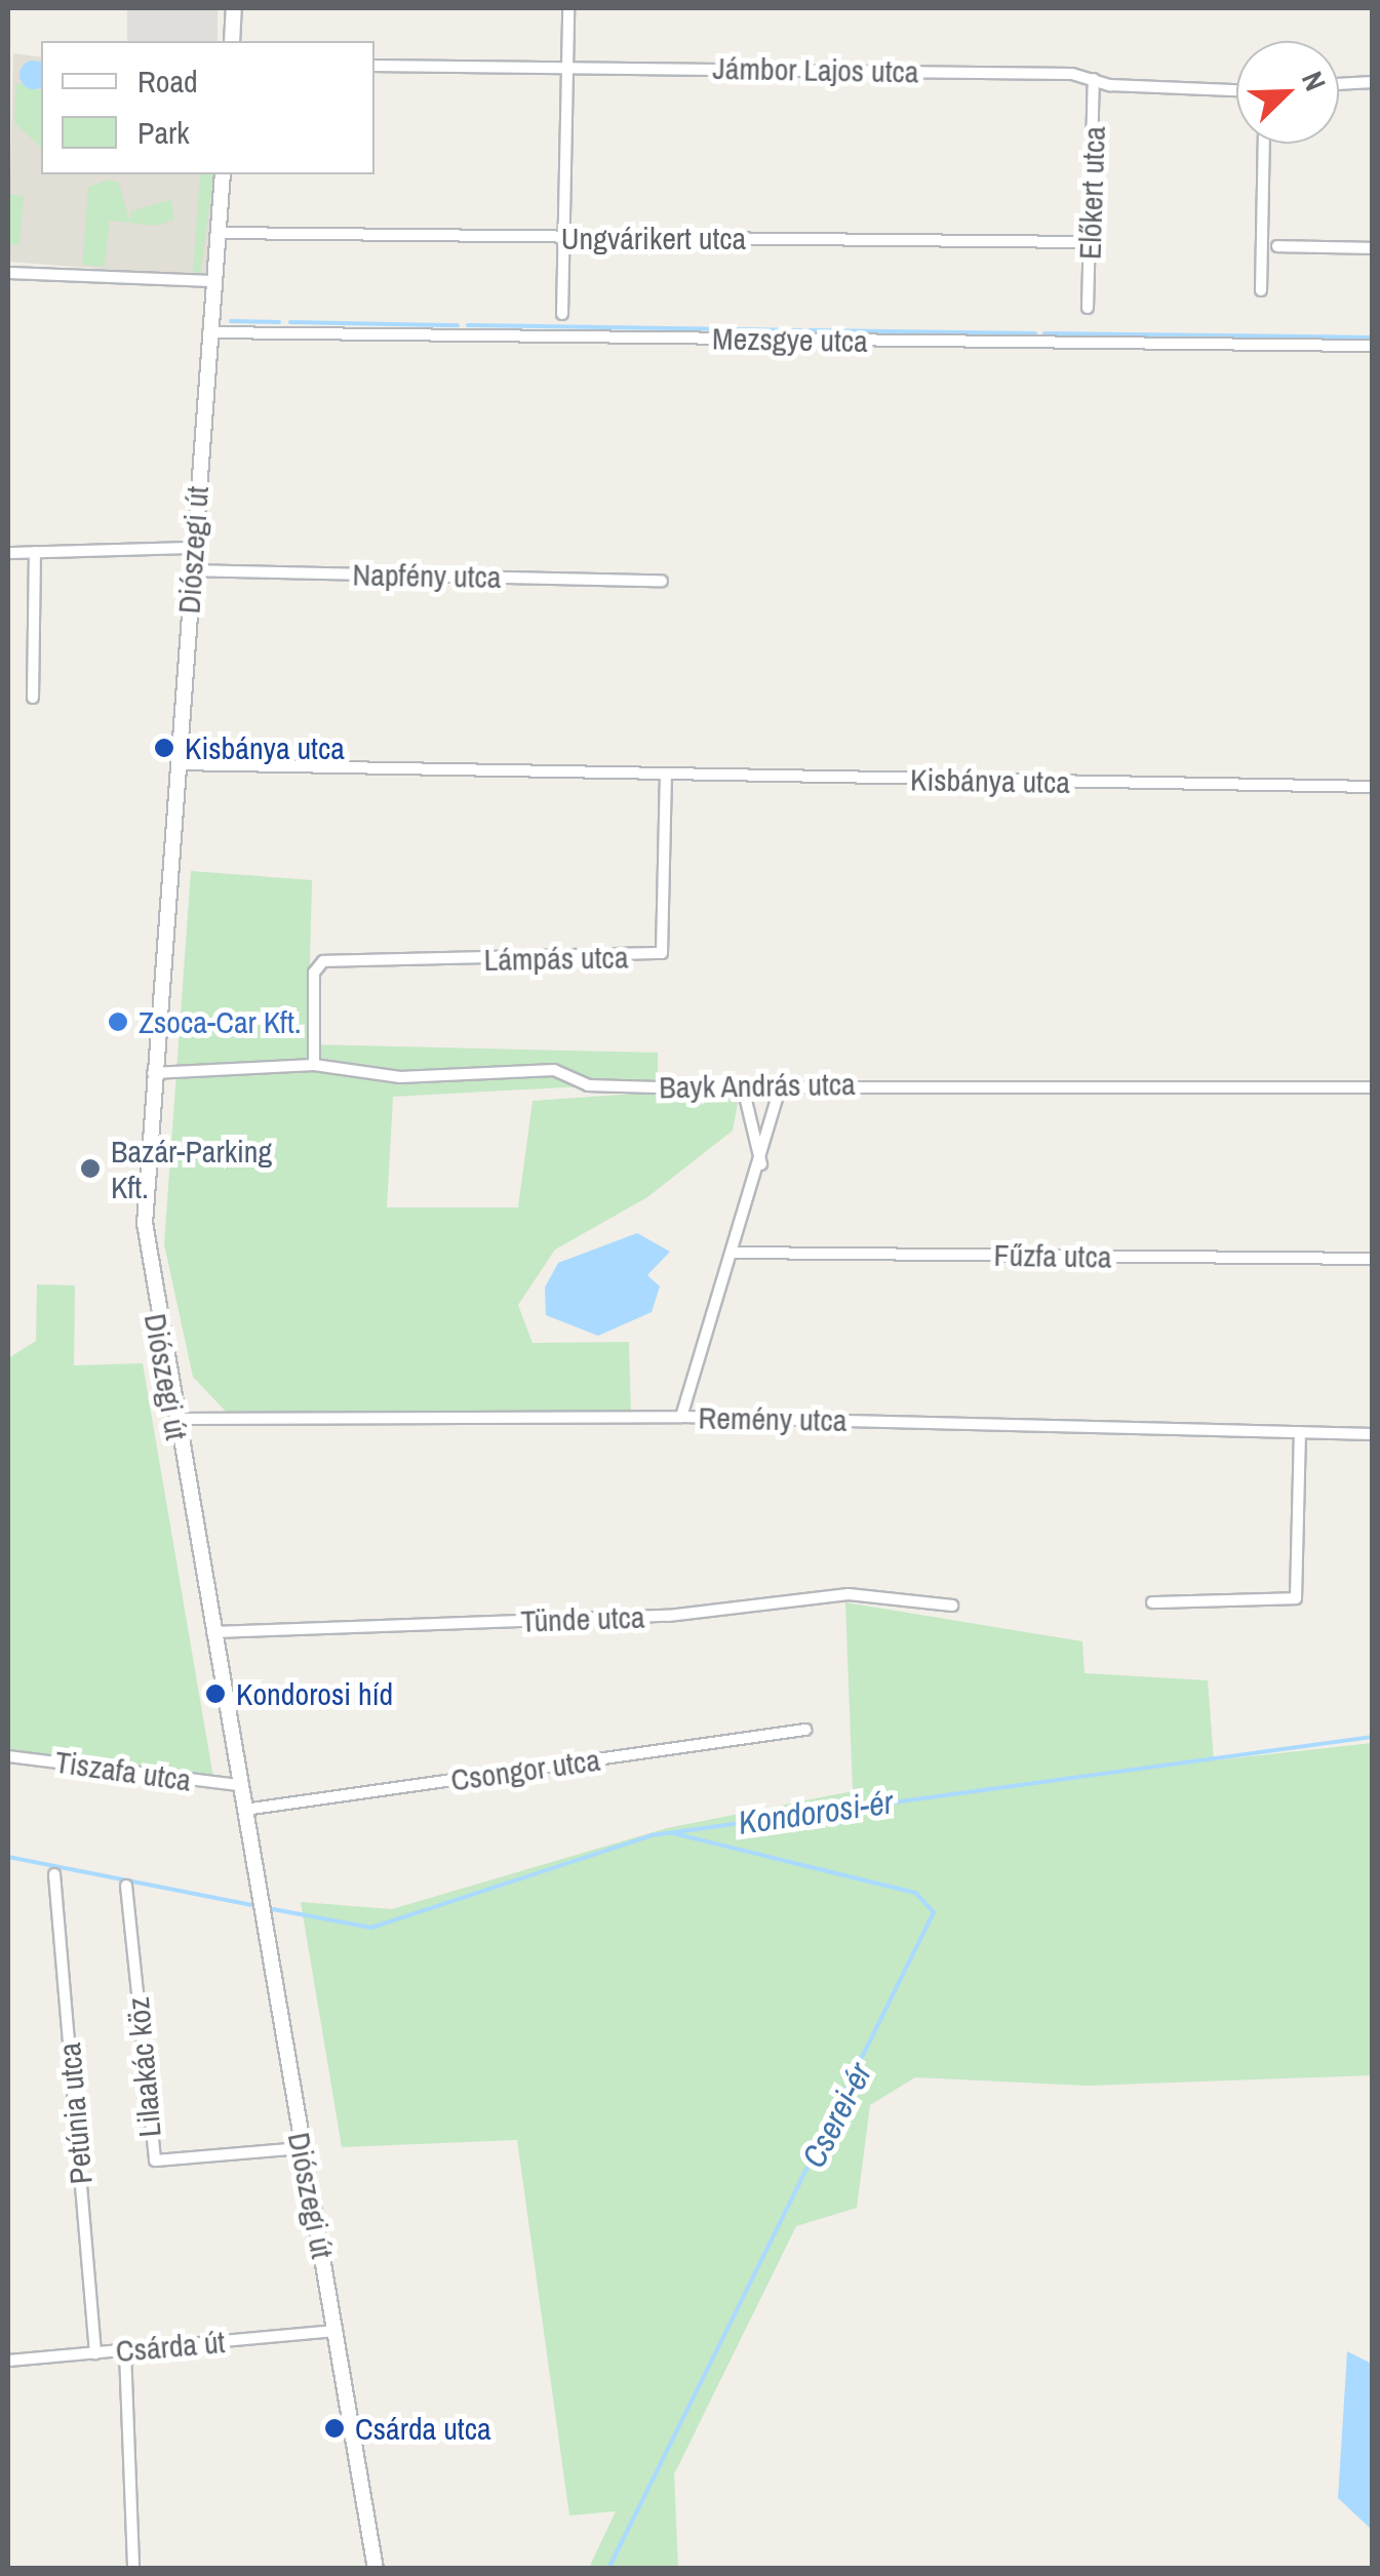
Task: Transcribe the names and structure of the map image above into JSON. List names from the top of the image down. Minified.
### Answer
{"streets":{"main road":["Diószegi út"],"street":["Jámbor Lajos utca","Előkert utca","Ungvárikert utca","Mezsgye utca","Napfény utca","Kisbánya utca","Lámpás utca","Bayk András utca","Fűzfa utca","Remény utca","Tünde utca","Csongor utca","Tiszafa utca","Lilaakác köz","Petúnia utca","Csárda út"]},"crossings":[["Jámbor Lajos utca","Előkert utca"],["Előkert utca","Ungvárikert utca"],["Ungvárikert utca","Diószegi út"],["Mezsgye utca","Diószegi út"],["Diószegi út","Napfény utca"],["Diószegi út","Kisbánya utca"],["Diószegi út","Bayk András utca"],["Diószegi út","Remény utca"],["Diószegi út","Tünde utca"],["Diószegi út","Csongor utca"],["Diószegi út","Tiszafa utca"],["Diószegi út","Lilaakác köz"],["Diószegi út","Csárda út"],["Kisbánya utca","Lámpás utca"],["Lámpás utca","Bayk András utca"],["Petúnia utca","Csárda út"]],"water":["Kondorosi-ér","Cserei-ér"],"places":["Kisbánya utca","Zsoca-Car Kft.","Bazár-Parking Kft.","Kondorosi híd","Csárda utca"],"legend":["Road","Park"],"north":"top right"}
